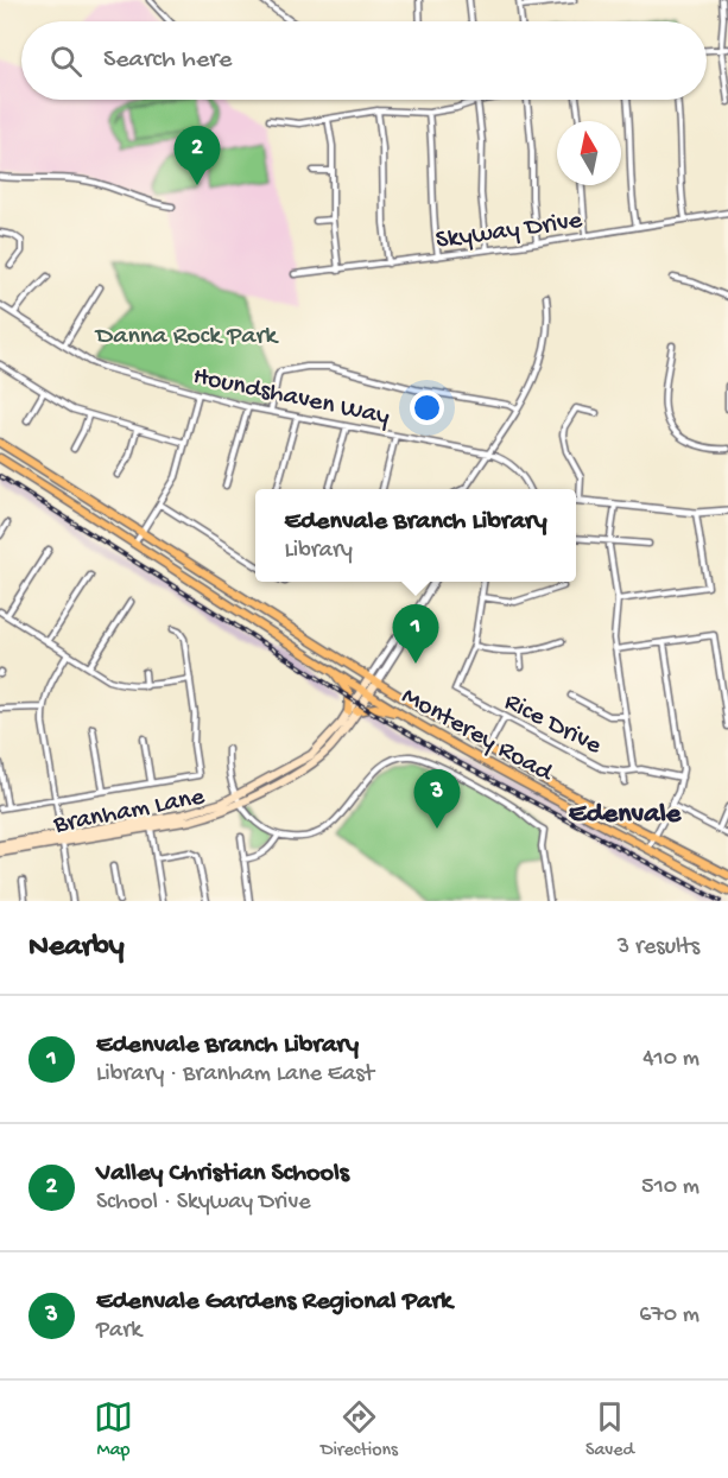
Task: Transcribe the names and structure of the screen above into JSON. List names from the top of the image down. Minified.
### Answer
{"streets":{"main road":["Monterey Road","Branham Lane"],"street":["Skyway Drive","Houndshaven Way","Rice Drive"]},"crossings":[["Monterey Road","Branham Lane"]],"districts":["Edenvale"],"parks":["Danna Rock Park"],"north":"top","page":{"search":"Search here","pins":["2","1","3"],"popup":["Edenvale Branch Library","Library"],"heading":["Nearby","3 results"],"list":[{"mark":"1","name":"Edenvale Branch Library","note":"Library · Branham Lane East","value":"410 m"},{"mark":"2","name":"Valley Christian Schools","note":"School · Skyway Drive","value":"510 m"},{"mark":"3","name":"Edenvale Gardens Regional Park","note":"Park","value":"670 m"}],"nav":["Map","Directions","Saved"]}}
